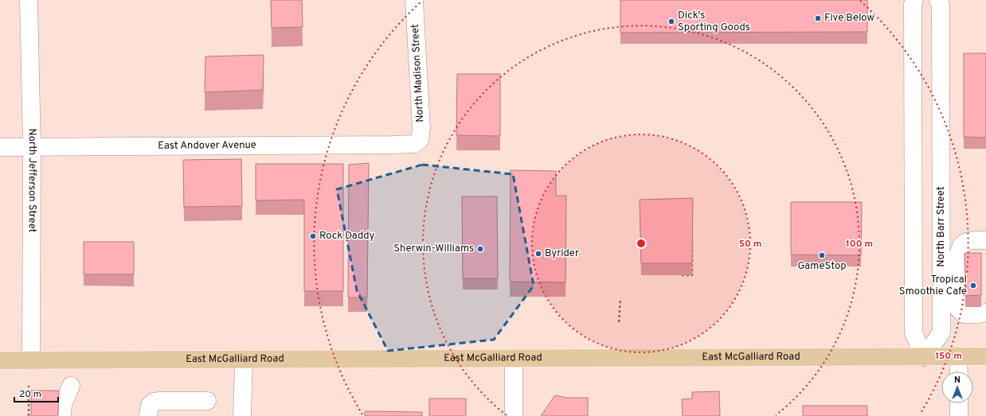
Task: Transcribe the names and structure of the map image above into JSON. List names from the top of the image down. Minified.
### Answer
{"streets":{"main road":["East McGalliard Road"],"street":["North Madison Street","East Andover Avenue","North Jefferson Street","North Barr Street"]},"crossings":[["North Madison Street","East Andover Avenue"],["East Andover Avenue","North Jefferson Street"],["North Jefferson Street","East McGalliard Road"],["North Barr Street","East McGalliard Road"]],"places":["Five Below","Dick's Sporting Goods","Rock Daddy","Sherwin-Williams","Byrider","GameStop","Tropical Smoothie Cafe"],"scale_bar":"20 m","north":"top","rings":["50 m","100 m","150 m"]}
